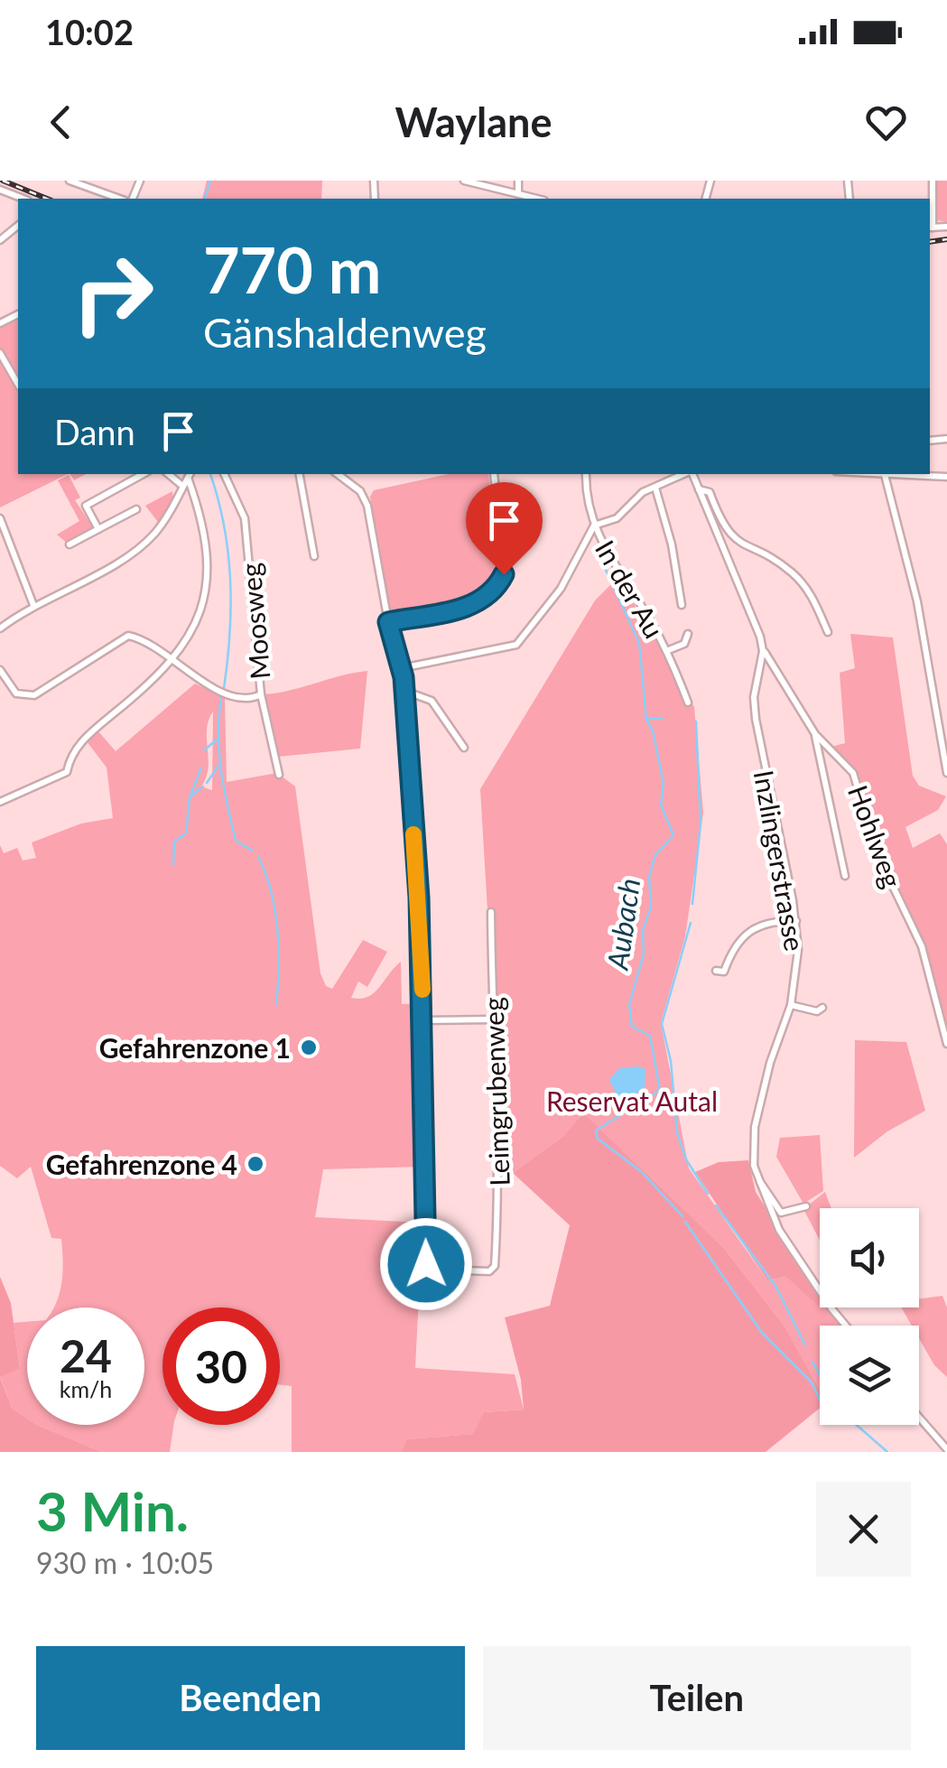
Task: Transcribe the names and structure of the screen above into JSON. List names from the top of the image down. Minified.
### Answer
{"streets":{"street":["In der Au","Moosweg","Hohlweg","Inzlingerstrasse","Leimgrubenweg"]},"crossings":[["Hohlweg","Inzlingerstrasse"]],"water":["Aubach"],"parks":["Reservat Autal"],"places":["Gefahrenzone 1","Gefahrenzone 4"],"page":{"status":"10:02","header":"Waylane","turn":["770 m","Gänshaldenweg"],"then":"Dann","speed":"24 km/h","limit":"30","heading":["3 Min.","930 m · 10:05"],"buttons":["Beenden","Teilen"]}}
